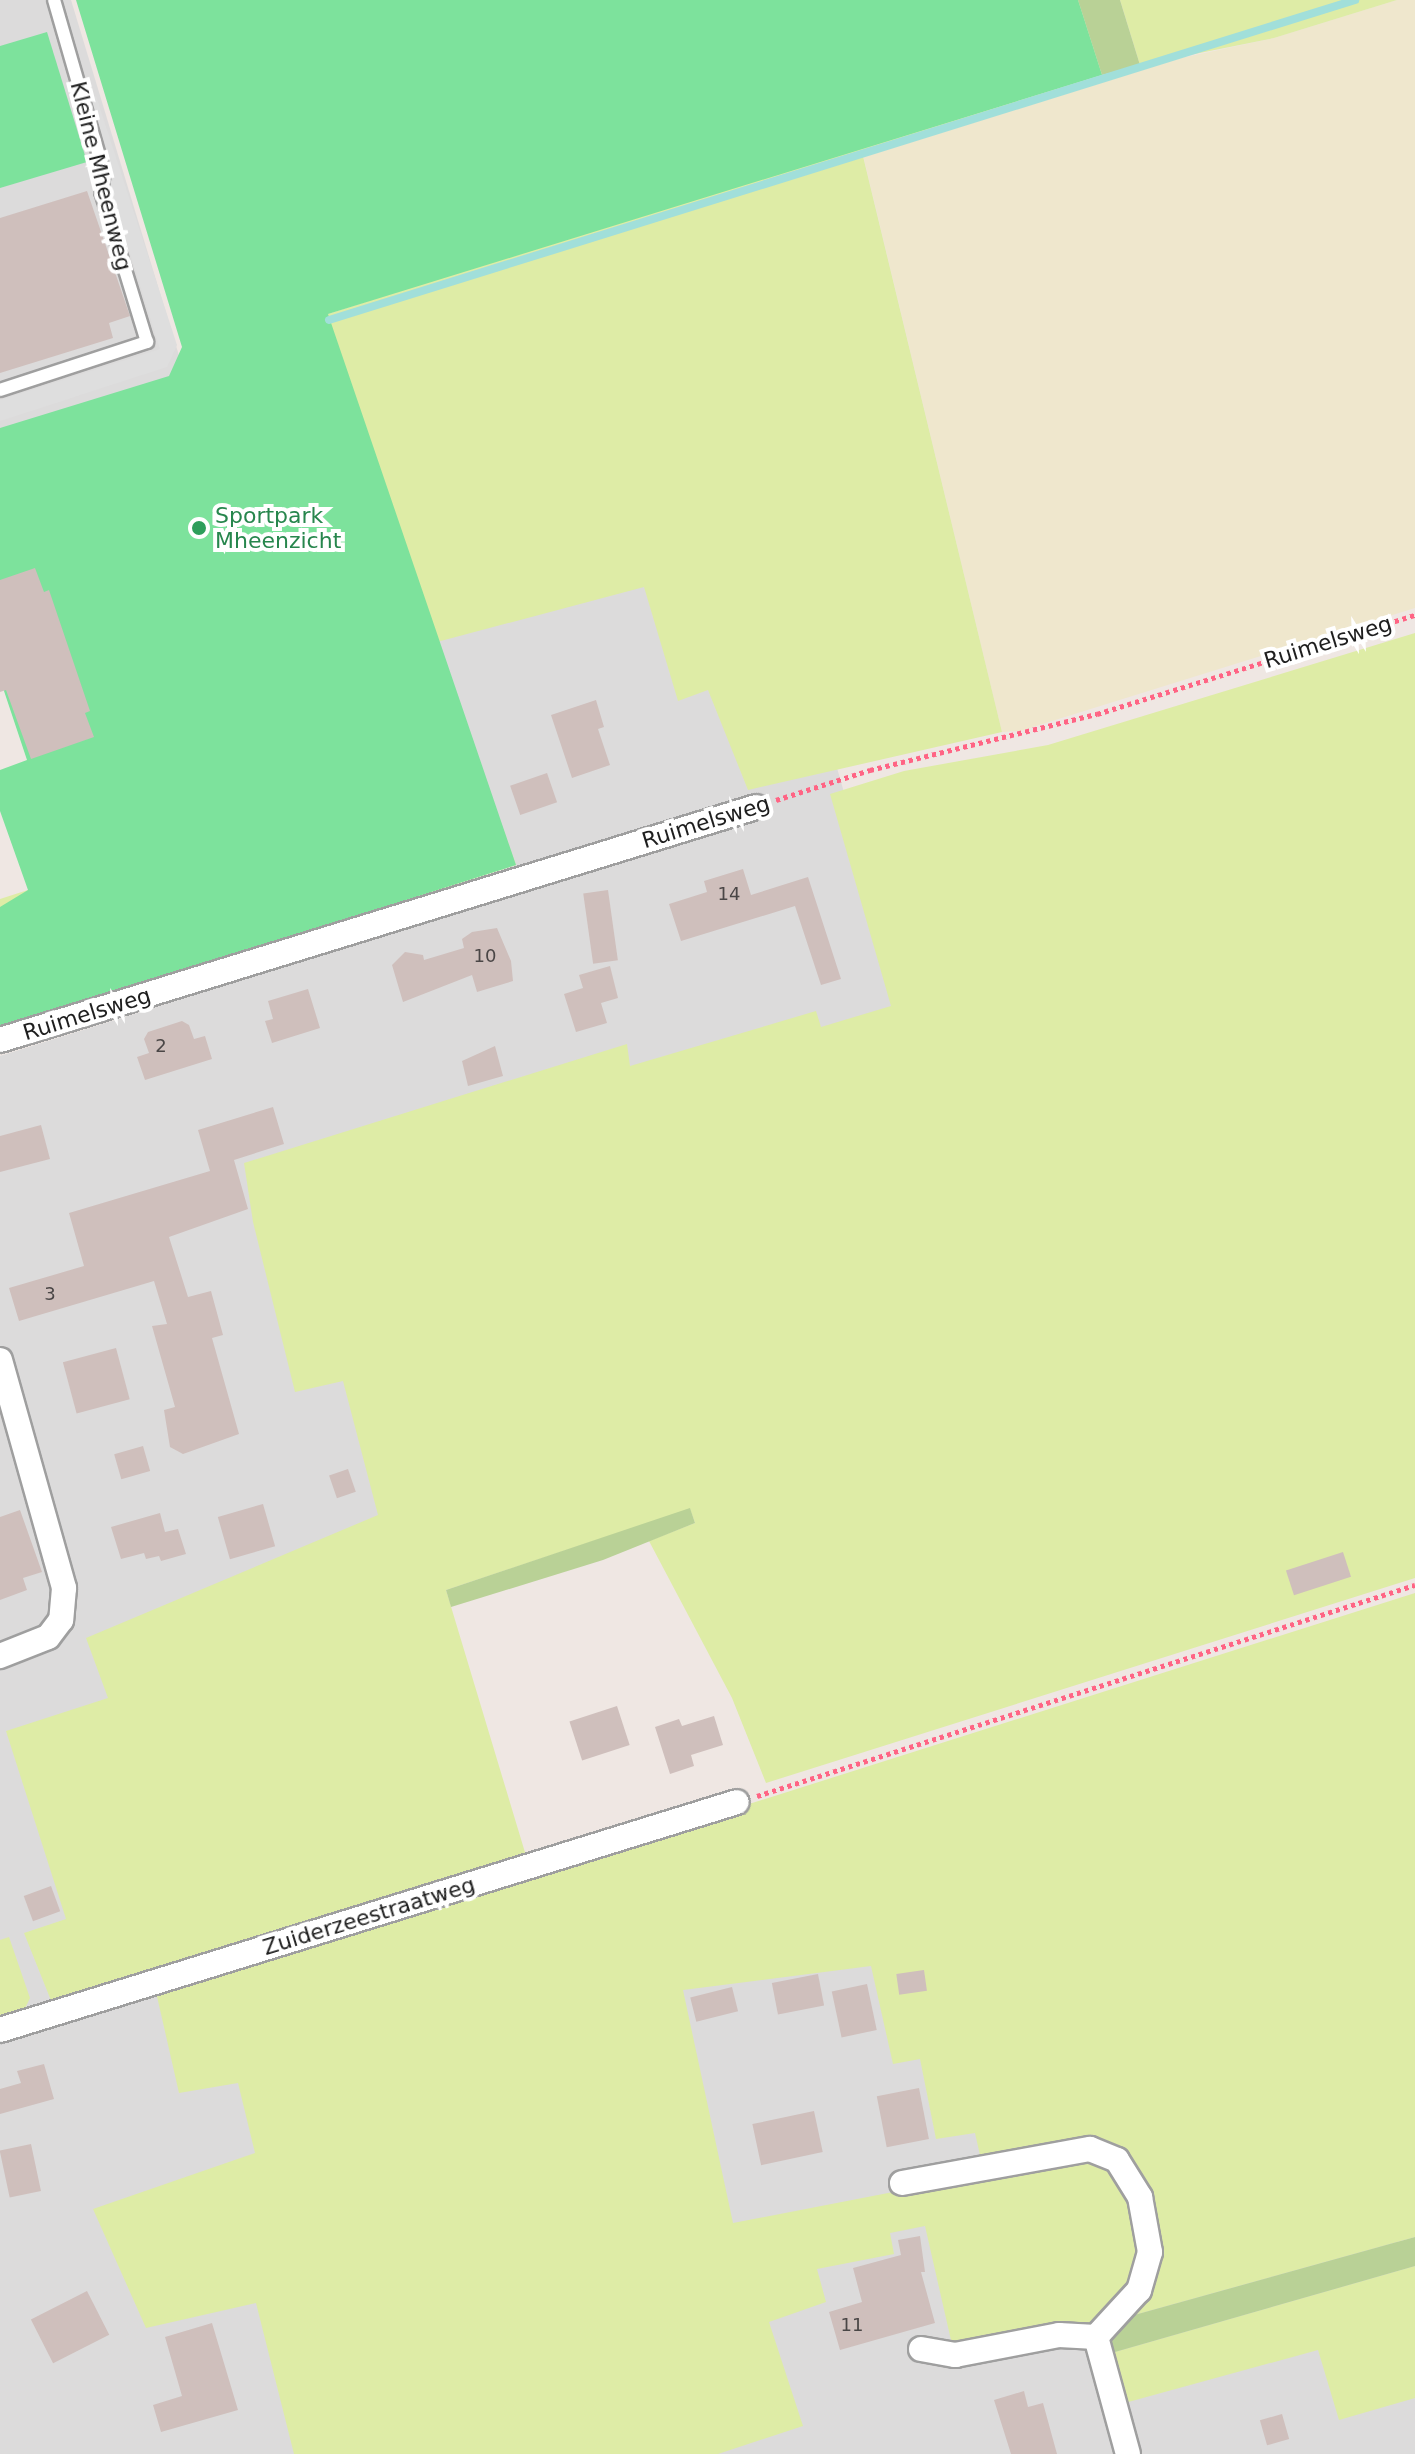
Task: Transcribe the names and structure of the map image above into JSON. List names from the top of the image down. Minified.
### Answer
{"streets":{"street":["Ruimelsweg","Zuiderzeestraatweg"],"lane":["Kleine Mheenweg"]},"places":["Sportpark Mheenzicht"],"house_numbers":["14","10","2","3","11"]}
